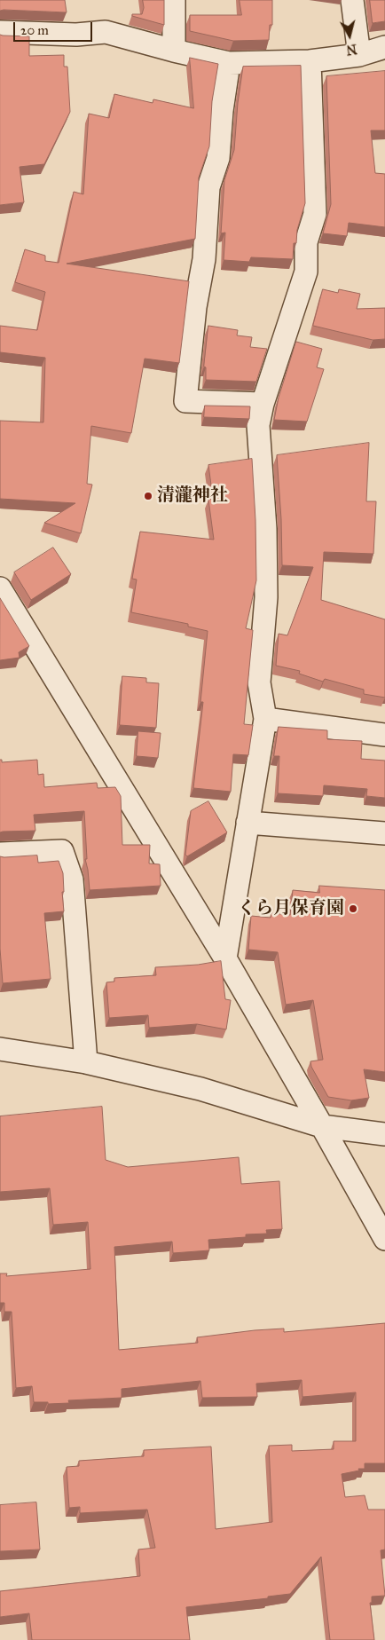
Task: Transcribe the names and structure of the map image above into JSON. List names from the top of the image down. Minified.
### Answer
{"places":["清瀧神社","くら月保育園"],"scale_bar":"20 m","north":"bottom"}
